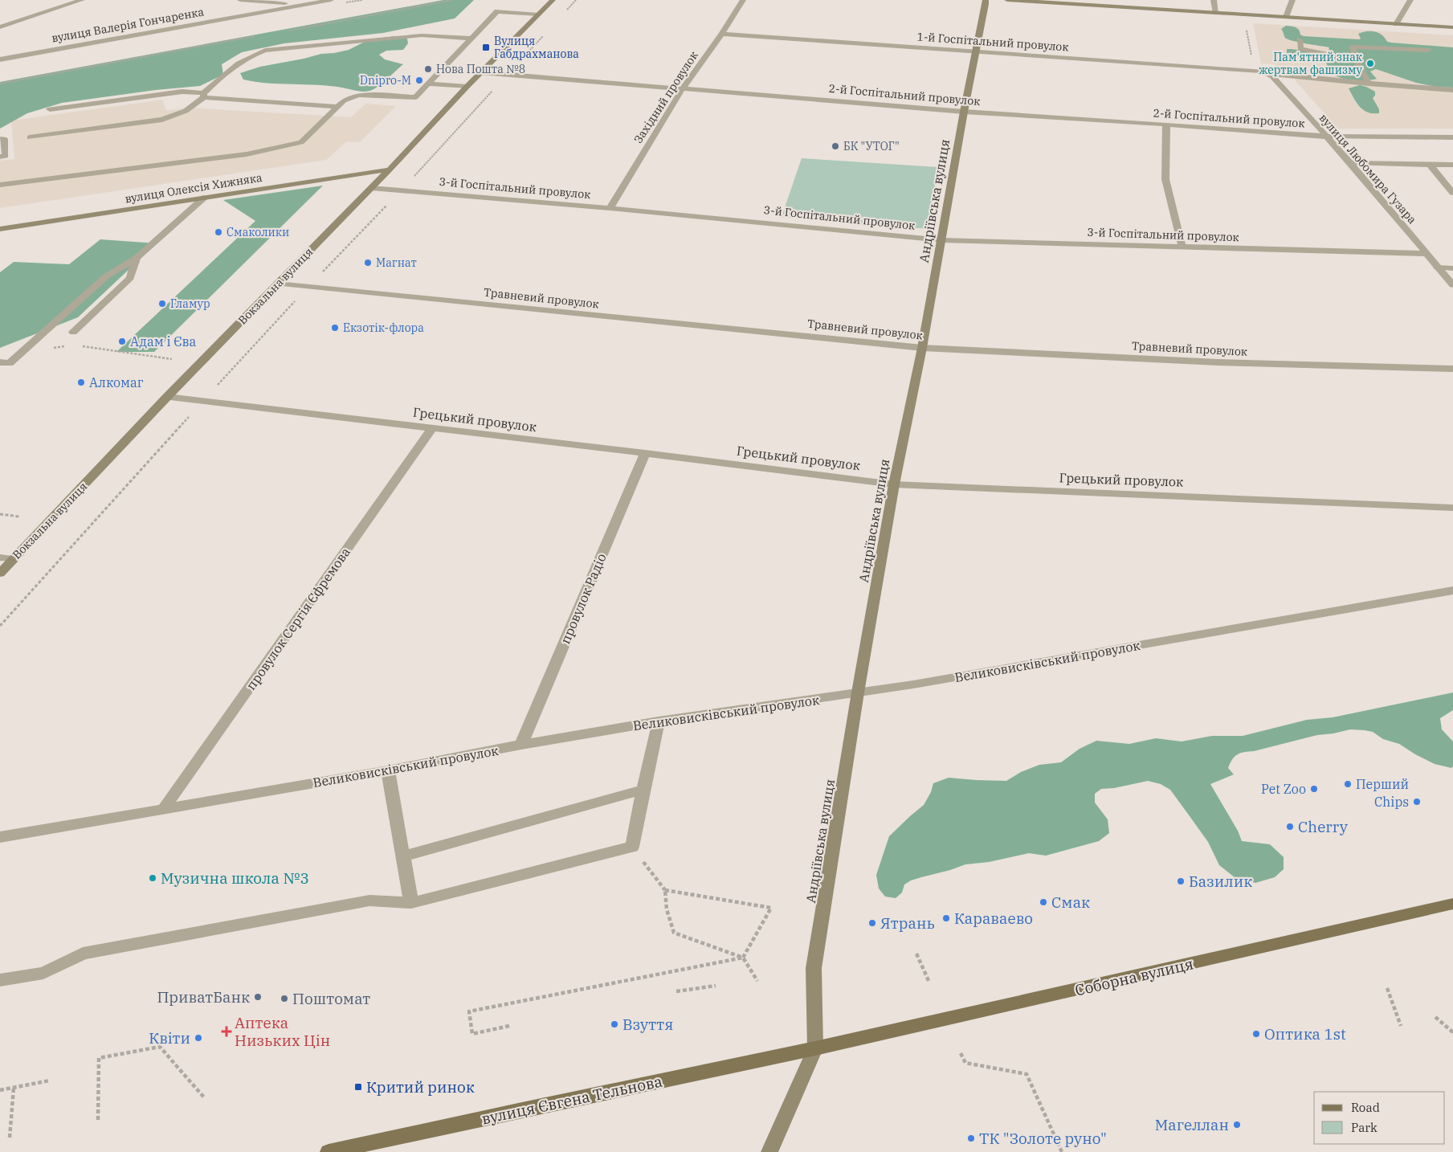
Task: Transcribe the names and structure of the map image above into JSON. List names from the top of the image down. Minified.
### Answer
{"streets":{"main road":["Соборна вулиця","вулиця Євгена Тельнова"],"street":["вулиця Валерія Гончаренка","1-й Госпітальний провулок","2-й Госпітальний провулок","Західний провулок","вулиця Любомира Гузара","вулиця Олексія Хижняка","3-й Госпітальний провулок","Андріївська вулиця","Вокзальна вулиця","Травневий провулок","Грецький провулок","провулок Радіо","провулок Сергія Єфремова","Великовисківський провулок"]},"crossings":[["1-й Госпітальний провулок","Західний провулок"],["1-й Госпітальний провулок","вулиця Любомира Гузара"],["1-й Госпітальний провулок","Андріївська вулиця"],["2-й Госпітальний провулок","Західний провулок"],["2-й Госпітальний провулок","вулиця Любомира Гузара"],["2-й Госпітальний провулок","Андріївська вулиця"],["2-й Госпітальний провулок","Вокзальна вулиця"],["Західний провулок","3-й Госпітальний провулок"],["вулиця Любомира Гузара","3-й Госпітальний провулок"],["вулиця Олексія Хижняка","Вокзальна вулиця"],["3-й Госпітальний провулок","Андріївська вулиця"],["3-й Госпітальний провулок","Вокзальна вулиця"],["Андріївська вулиця","Травневий провулок"],["Андріївська вулиця","Грецький провулок"],["Андріївська вулиця","Великовисківський провулок"],["Андріївська вулиця","Соборна вулиця"],["Андріївська вулиця","вулиця Євгена Тельнова"],["Вокзальна вулиця","Травневий провулок"],["Вокзальна вулиця","Грецький провулок"],["Грецький провулок","провулок Радіо"],["Грецький провулок","провулок Сергія Єфремова"],["провулок Радіо","Великовисківський провулок"],["провулок Сергія Єфремова","Великовисківський провулок"],["Соборна вулиця","вулиця Євгена Тельнова"]],"places":{"transit":["Вулиця Габдрахманова","Критий ринок"],"other":["Пам'ятний знак жертвам фашизму","Нова Пошта №8","Dnipro-M","БК \"УТОГ\"","Смаколики","Магнат","Гламур","Екзотік-флора","Адам і Єва","Алкомаг","Перший","Pet Zoo","Chips","Cherry","Музична школа №3","Базилик","Смак","Караваево","Ятрань","ПриватБанк","Поштомат","Взуття","Оптика 1st","Квіти","Магеллан","ТК \"Золоте руно\""],"health":["Аптека Низьких Цін"]},"legend":["Road","Park"]}
